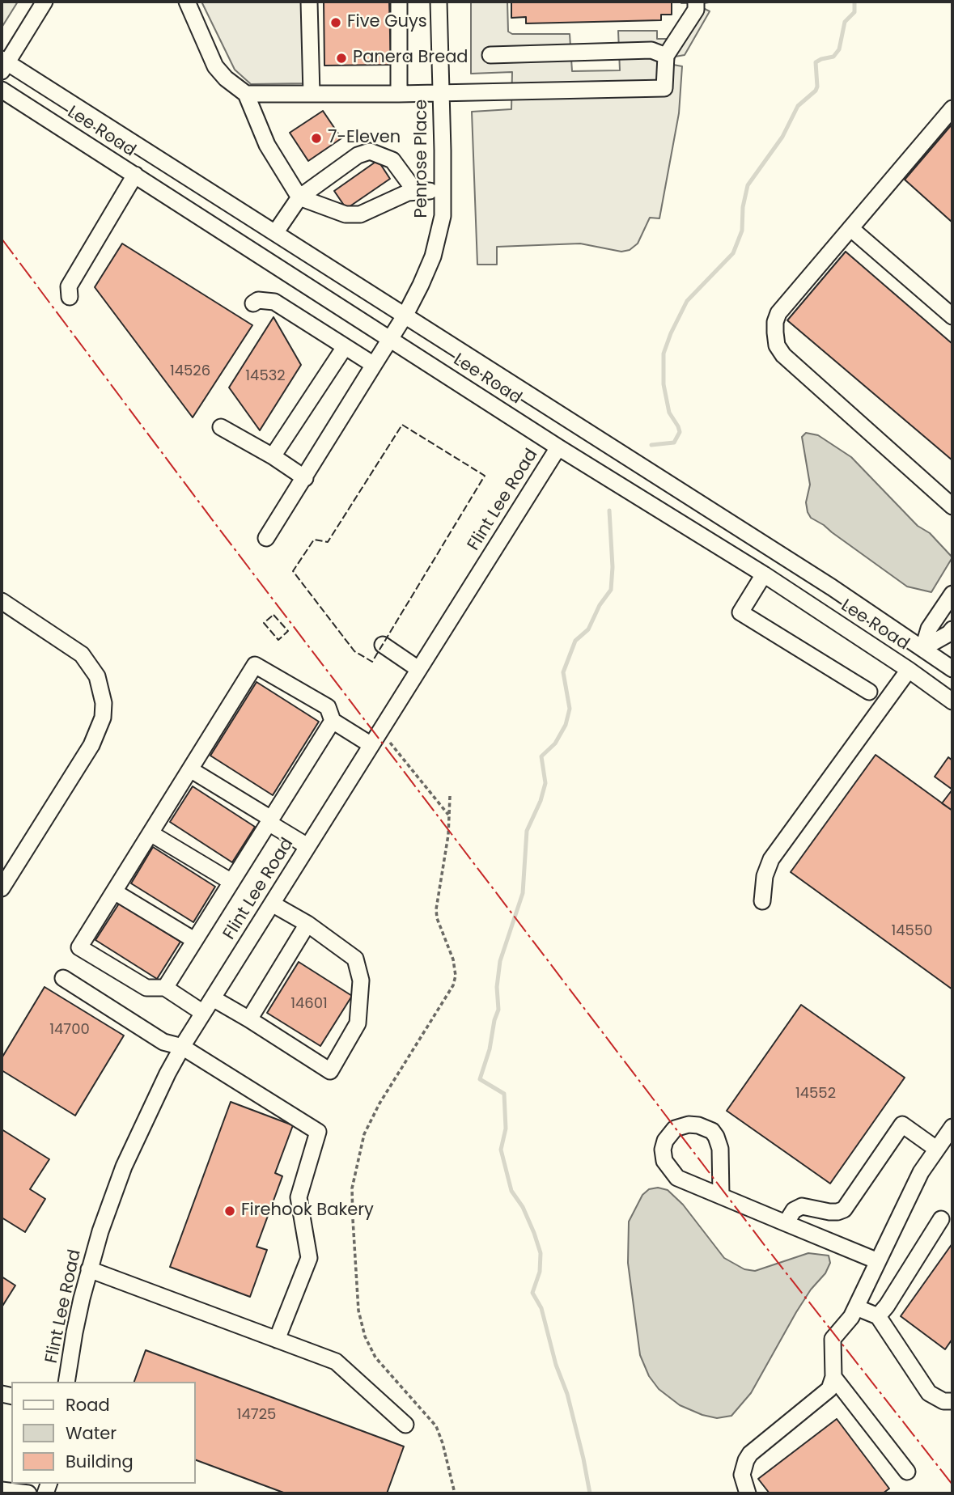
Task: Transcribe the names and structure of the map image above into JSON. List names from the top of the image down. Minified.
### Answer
{"streets":{"street":["Lee Road","Penrose Place","Flint Lee Road"]},"crossings":[["Lee Road","Penrose Place"],["Lee Road","Flint Lee Road"]],"places":["Five Guys","Panera Bread","7-Eleven","Firehook Bakery"],"house_numbers":["14526","14532","14550","14601","14700","14552","14725"],"legend":["Road","Water","Building"]}
